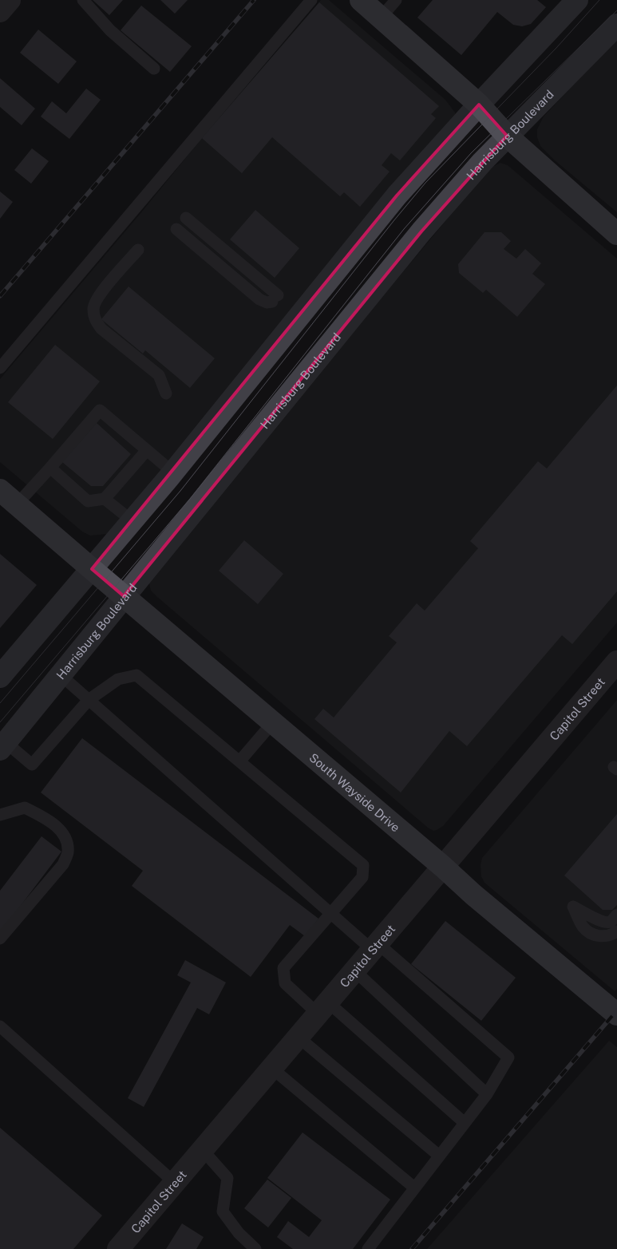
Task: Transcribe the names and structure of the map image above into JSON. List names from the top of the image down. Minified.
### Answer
{"streets":{"main road":["Harrisburg Boulevard","South Wayside Drive"],"street":["Capitol Street"]},"crossings":[["Harrisburg Boulevard","South Wayside Drive"],["Capitol Street","South Wayside Drive"]]}
